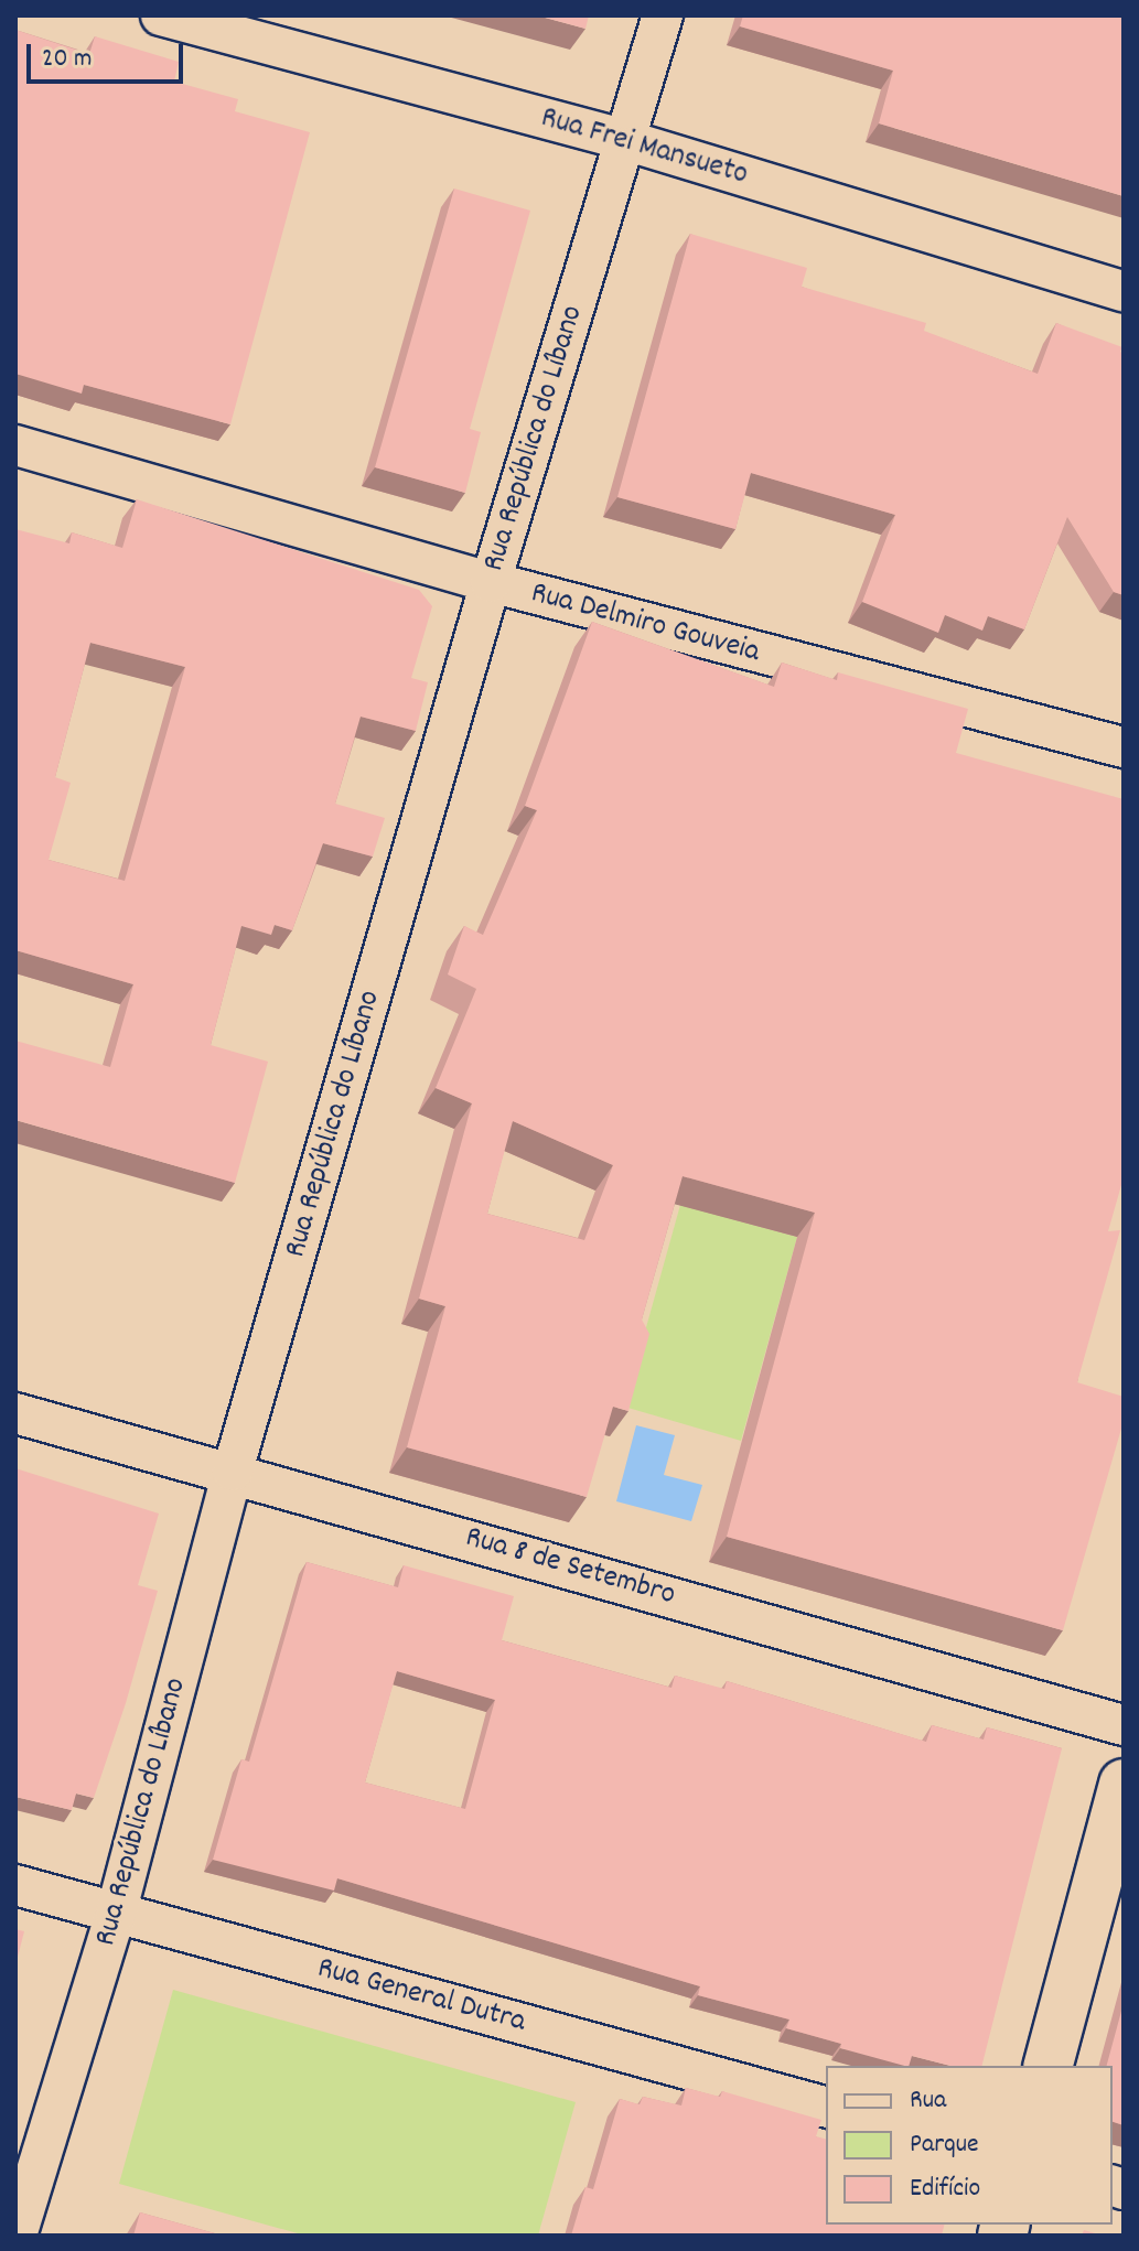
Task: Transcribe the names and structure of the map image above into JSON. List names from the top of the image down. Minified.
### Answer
{"streets":{"street":["Rua Frei Mansueto","Rua República do Líbano","Rua Delmiro Gouveia","Rua 8 de Setembro","Rua General Dutra"]},"crossings":[["Rua Frei Mansueto","Rua República do Líbano"],["Rua República do Líbano","Rua Delmiro Gouveia"],["Rua República do Líbano","Rua 8 de Setembro"],["Rua República do Líbano","Rua General Dutra"]],"legend":["Rua","Parque","Edifício"],"scale_bar":"20 m"}
